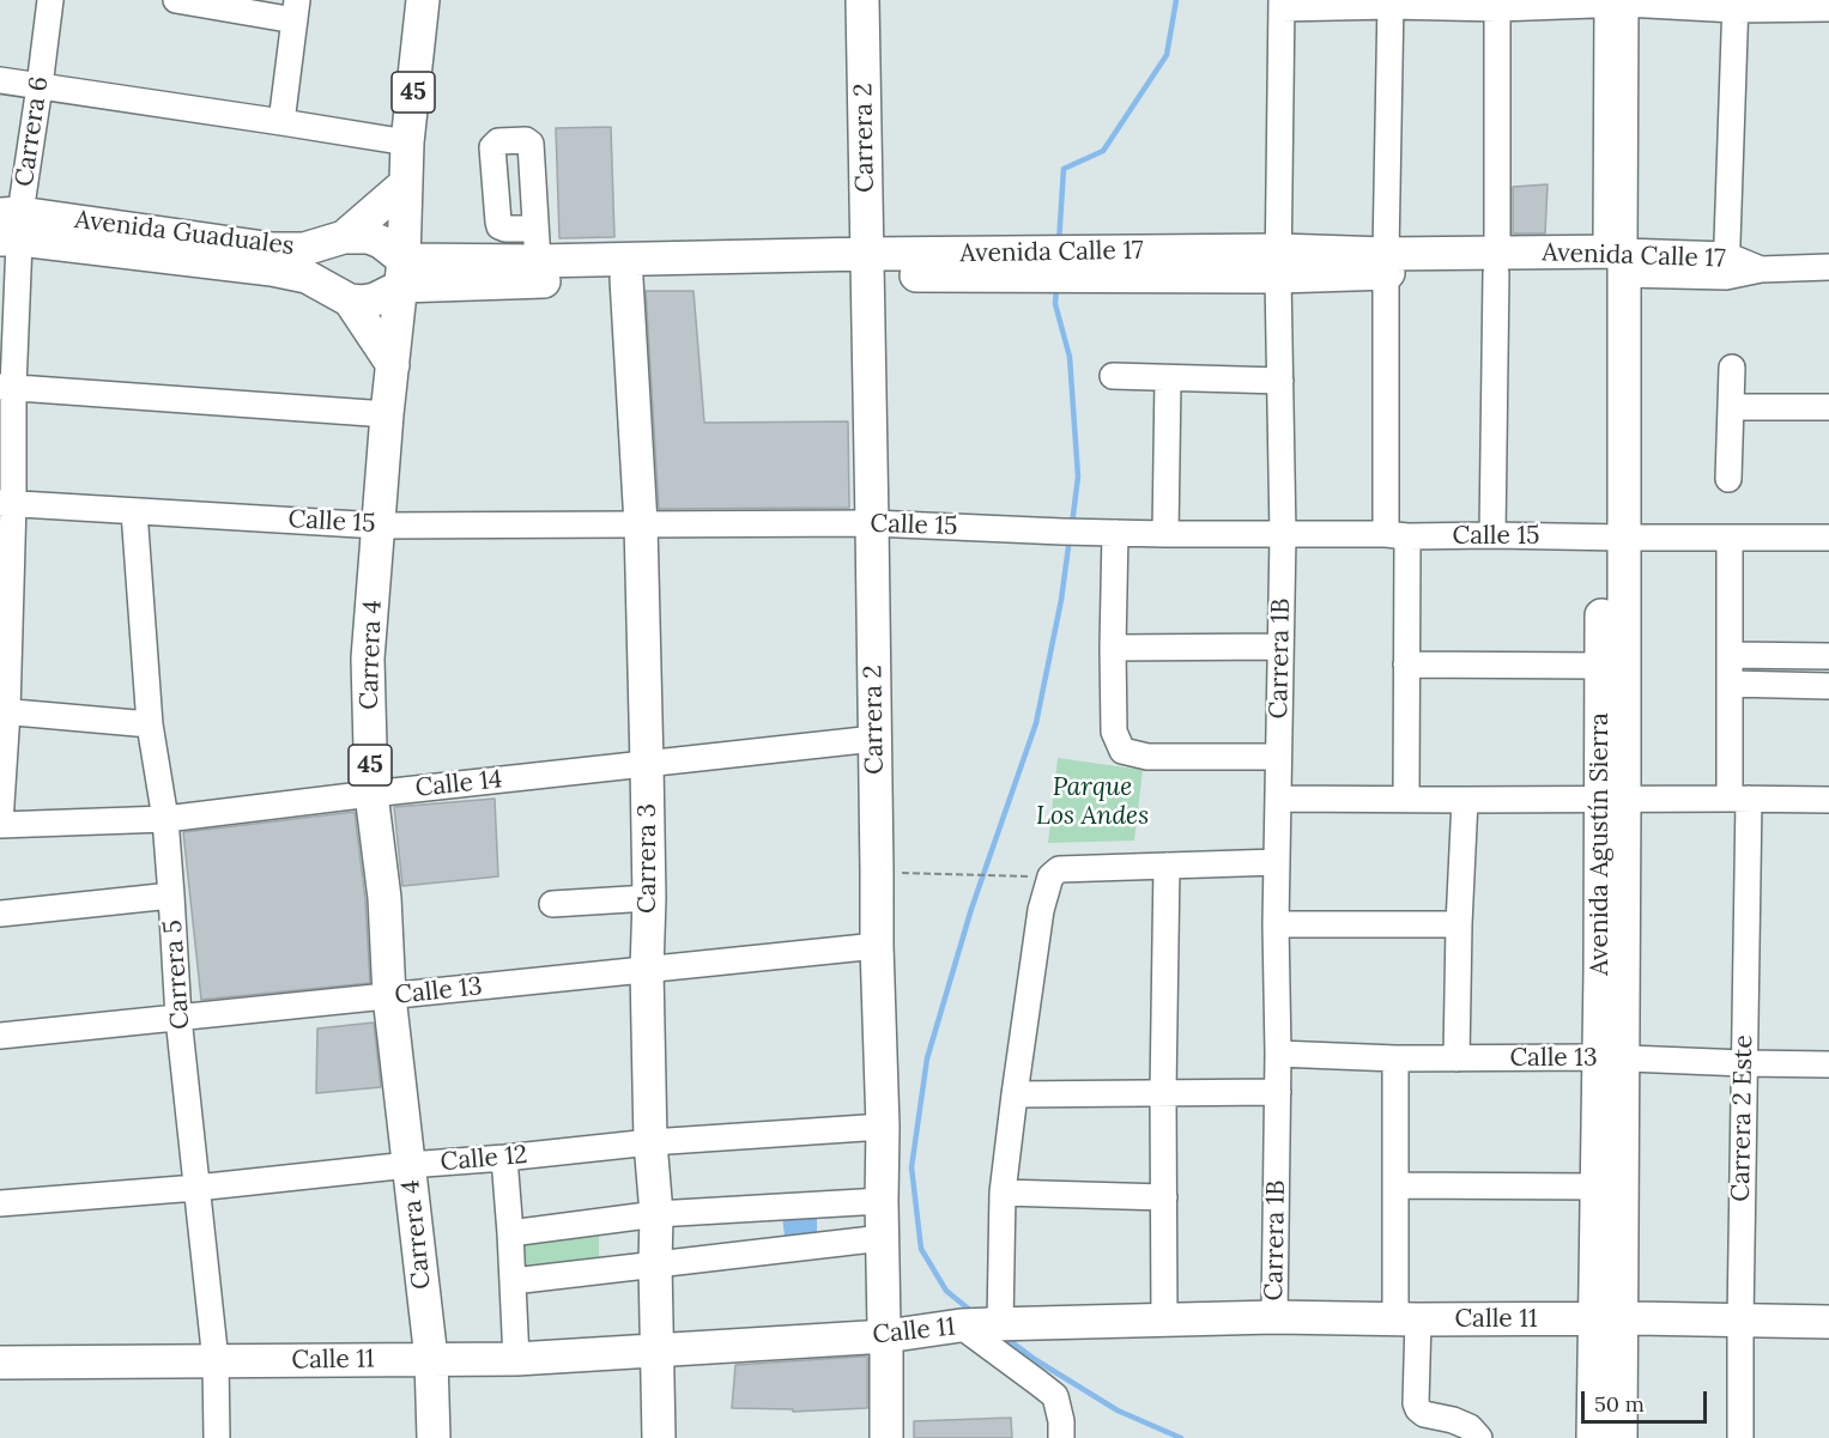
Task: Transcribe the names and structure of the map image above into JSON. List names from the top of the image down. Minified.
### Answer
{"streets":{"main road":["45","Carrera 2","Avenida Guaduales","Avenida Calle 17","Carrera 4","Avenida Agustín Sierra","Carrera 3","Calle 11"],"street":["Carrera 6","Calle 15","Carrera 1B","Calle 14","Carrera 5","Calle 13","Carrera 2 Este","Calle 12"]},"crossings":[["Carrera 6","Avenida Guaduales"],["Carrera 6","Calle 15"],["Carrera 6","Calle 14"],["Carrera 2","Avenida Calle 17"],["Carrera 2","Calle 15"],["Carrera 2","Calle 14"],["Carrera 2","Calle 13"],["Carrera 2","Calle 12"],["Carrera 2","Calle 11"],["Avenida Guaduales","Avenida Calle 17"],["Avenida Guaduales","Carrera 4"],["Avenida Calle 17","Carrera 4"],["Avenida Calle 17","Carrera 1B"],["Avenida Calle 17","Avenida Agustín Sierra"],["Avenida Calle 17","Carrera 3"],["Calle 15","Carrera 4"],["Calle 15","Carrera 1B"],["Calle 15","Avenida Agustín Sierra"],["Calle 15","Carrera 3"],["Calle 15","Carrera 5"],["Calle 15","Carrera 2 Este"],["Carrera 4","Calle 14"],["Carrera 4","Calle 13"],["Carrera 4","Calle 12"],["Carrera 4","Calle 11"],["Carrera 1B","Calle 13"],["Carrera 1B","Calle 11"],["Calle 14","Carrera 3"],["Calle 14","Carrera 5"],["Avenida Agustín Sierra","Calle 13"],["Avenida Agustín Sierra","Calle 11"],["Carrera 3","Calle 13"],["Carrera 3","Calle 12"],["Carrera 3","Calle 11"],["Carrera 5","Calle 13"],["Carrera 5","Calle 12"],["Carrera 5","Calle 11"],["Calle 13","Carrera 2 Este"],["Carrera 2 Este","Calle 11"]],"parks":["Parque Los Andes"],"scale_bar":"50 m"}
